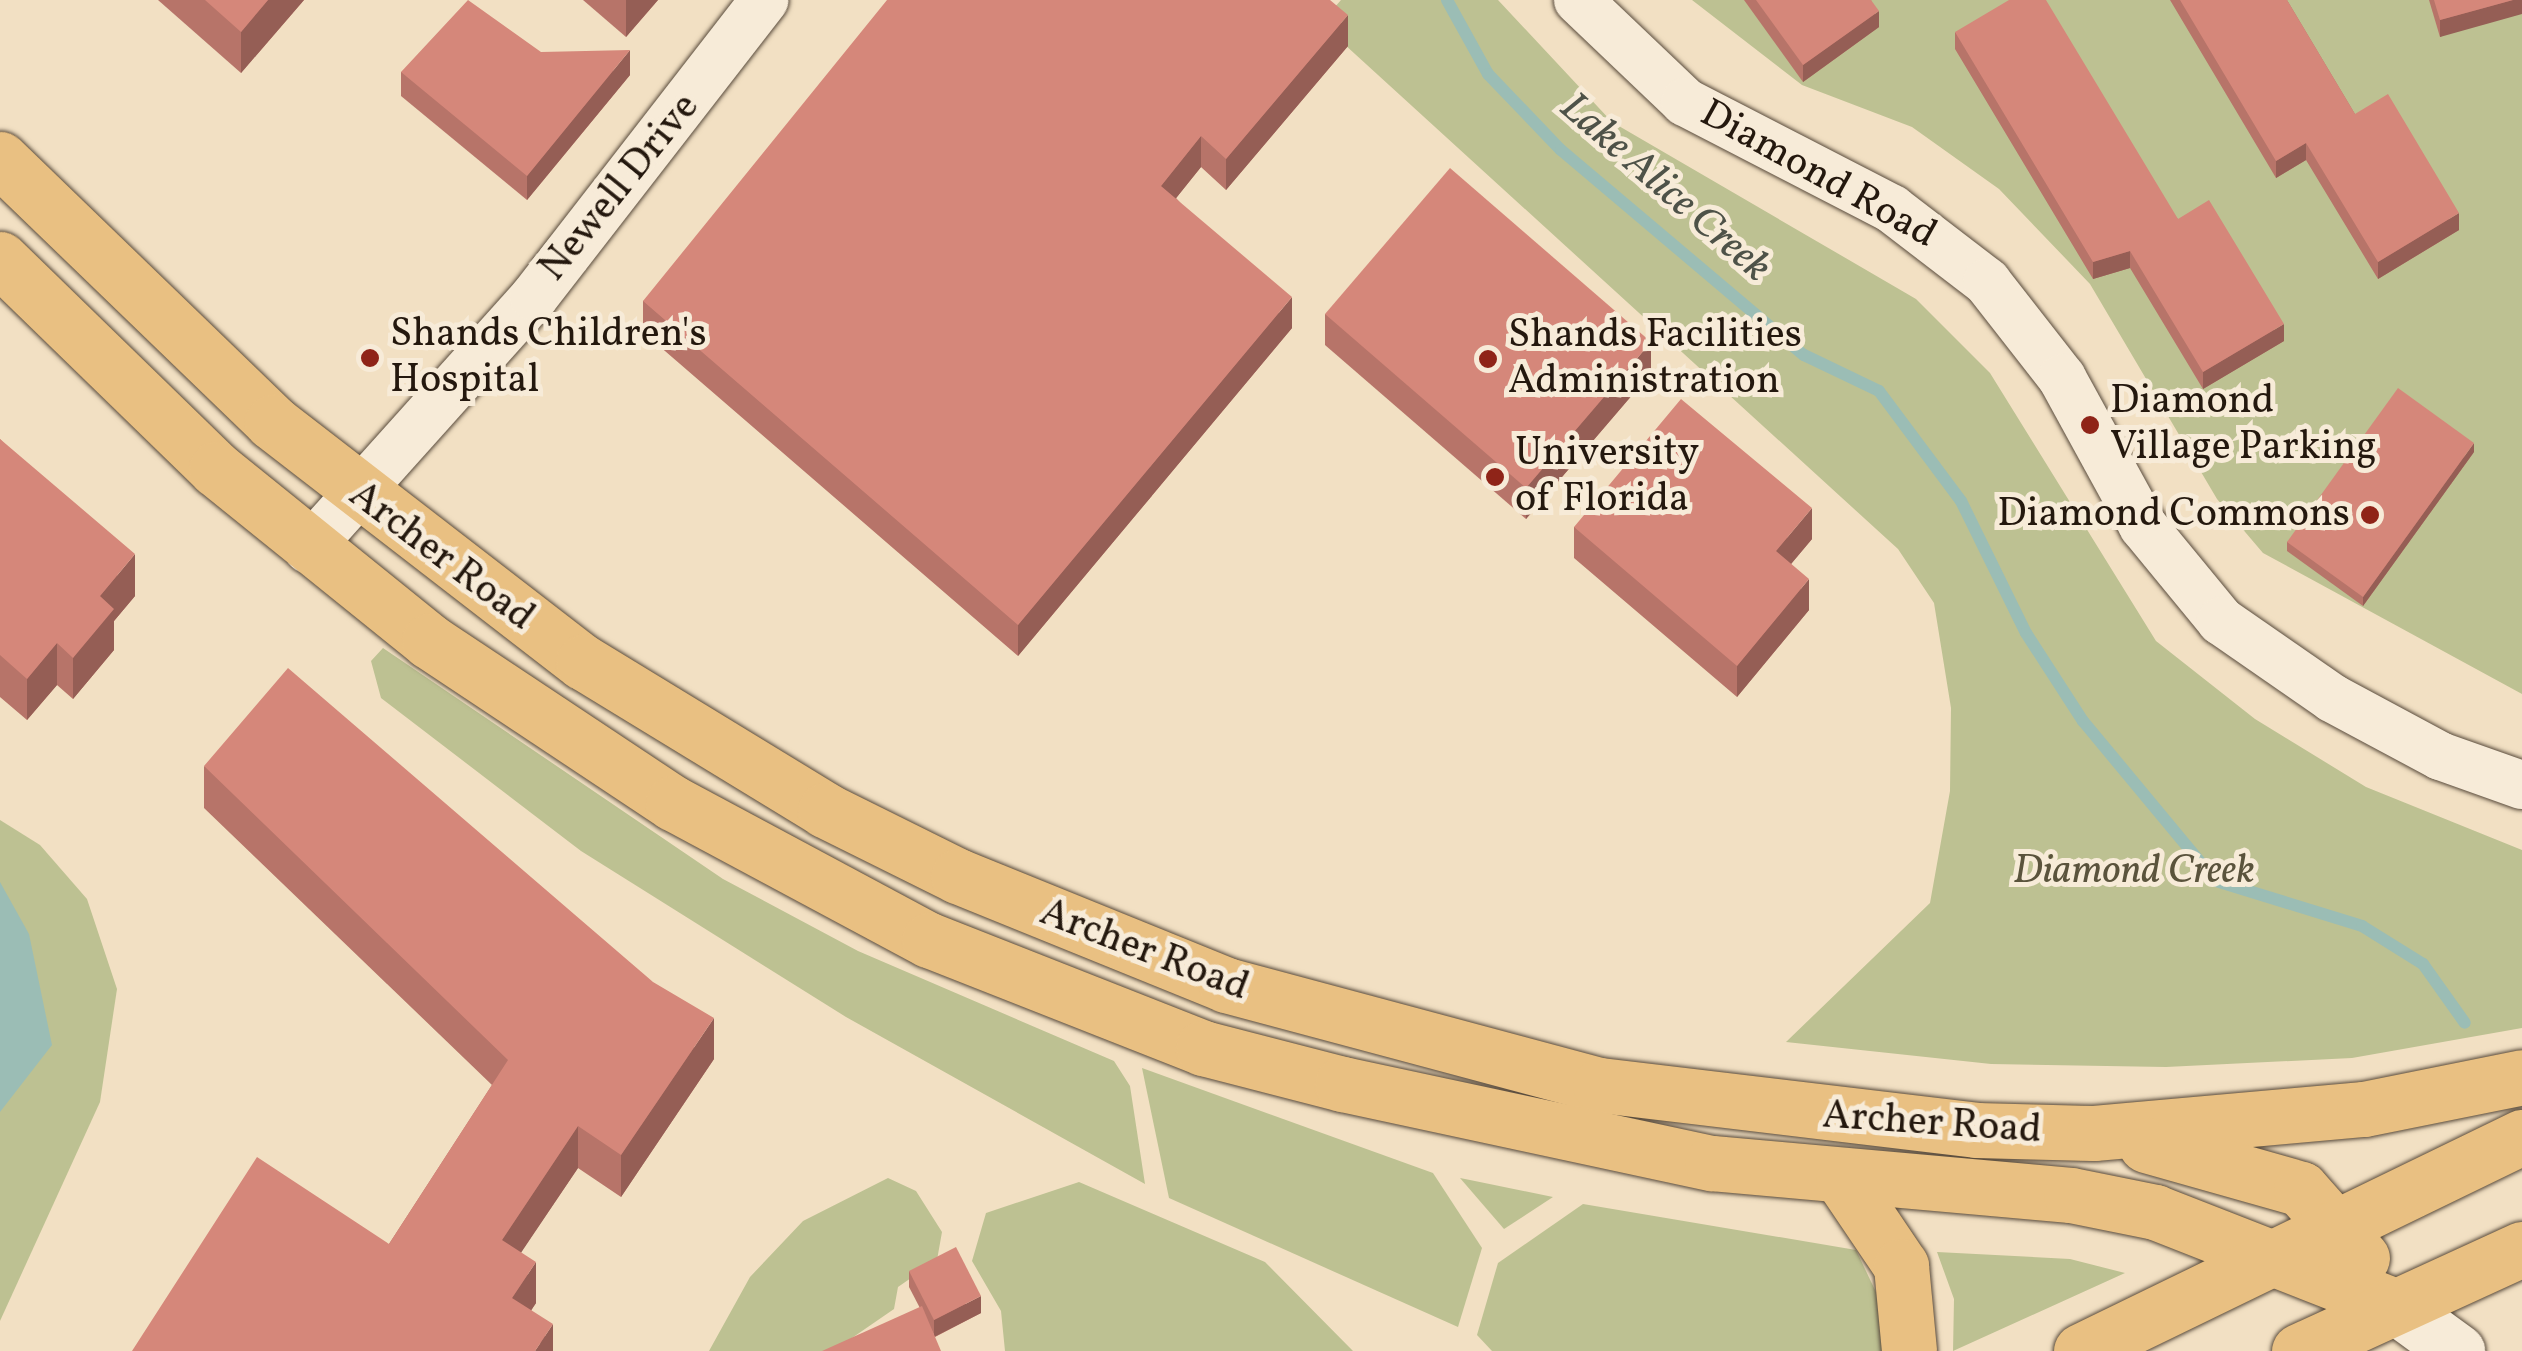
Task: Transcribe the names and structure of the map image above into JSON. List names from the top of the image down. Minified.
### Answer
{"streets":{"main road":["Archer Road"],"street":["Diamond Road","Newell Drive"]},"crossings":[["Newell Drive","Archer Road"]],"water":["Lake Alice Creek"],"parks":["Diamond Creek"],"places":["Shands Children's Hospital","Shands Facilities Administration","Diamond Village Parking","University of Florida","Diamond Commons"]}
